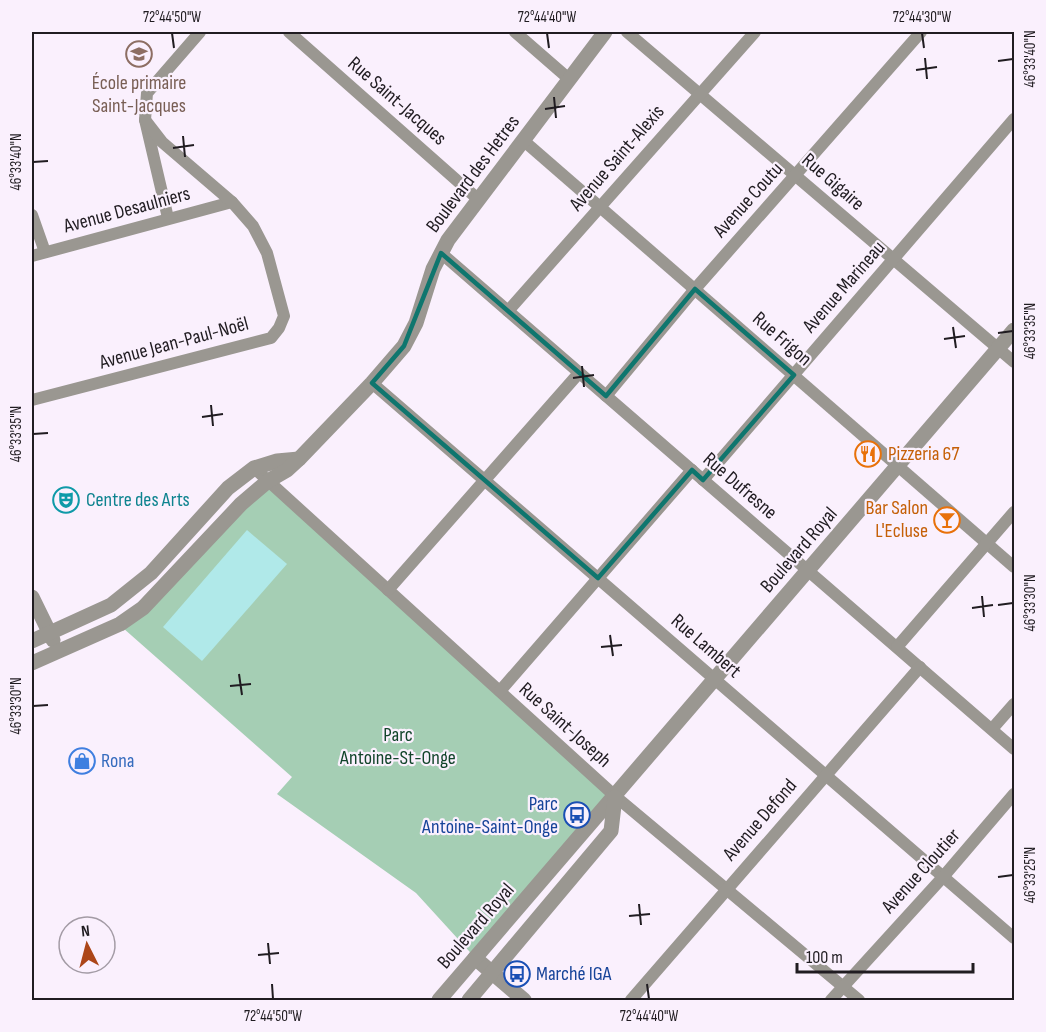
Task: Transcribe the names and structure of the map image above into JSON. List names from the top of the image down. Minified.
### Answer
{"streets":{"street":["Rue Saint-Jacques","Avenue Saint-Alexis","Boulevard des Hetres","Rue Gigaire","Avenue Coutu","Avenue Desaulniers","Avenue Marineau","Rue Frigon","Avenue Jean-Paul-Noël","Rue Dufresne","Boulevard Royal","Rue Lambert","Rue Saint-Joseph","Avenue Defond","Avenue Cloutier"]},"crossings":[["Rue Saint-Jacques","Boulevard des Hetres"],["Avenue Saint-Alexis","Rue Gigaire"],["Avenue Saint-Alexis","Rue Frigon"],["Avenue Saint-Alexis","Rue Dufresne"],["Boulevard des Hetres","Rue Frigon"],["Boulevard des Hetres","Rue Dufresne"],["Boulevard des Hetres","Rue Lambert"],["Boulevard des Hetres","Rue Saint-Joseph"],["Rue Gigaire","Avenue Coutu"],["Rue Gigaire","Avenue Marineau"],["Rue Gigaire","Boulevard Royal"],["Avenue Coutu","Rue Frigon"],["Avenue Coutu","Rue Dufresne"],["Avenue Desaulniers","Avenue Jean-Paul-Noël"],["Avenue Marineau","Rue Frigon"],["Avenue Marineau","Rue Dufresne"],["Rue Frigon","Boulevard Royal"],["Rue Dufresne","Boulevard Royal"],["Rue Dufresne","Avenue Defond"],["Boulevard Royal","Rue Lambert"],["Boulevard Royal","Rue Saint-Joseph"],["Rue Lambert","Avenue Defond"],["Rue Lambert","Avenue Cloutier"],["Rue Saint-Joseph","Avenue Defond"],["Rue Saint-Joseph","Avenue Cloutier"]],"parks":["Parc Antoine-St-Onge"],"places":{"school or university":["École primaire Saint-Jacques"],"restaurant":["Pizzeria 67"],"theatre":["Centre des Arts"],"bar":["Bar Salon L'Ecluse"],"shop":["Rona"],"bus stop":["Parc Antoine-Saint-Onge","Marché IGA"]},"scale_bar":"100 m","north":"top","coordinates":["72°44'50\"W","72°44'40\"W","72°44'30\"W","46°33'40\"N","46°33'35\"N","46°33'30\"N","46°33'25\"N"]}
